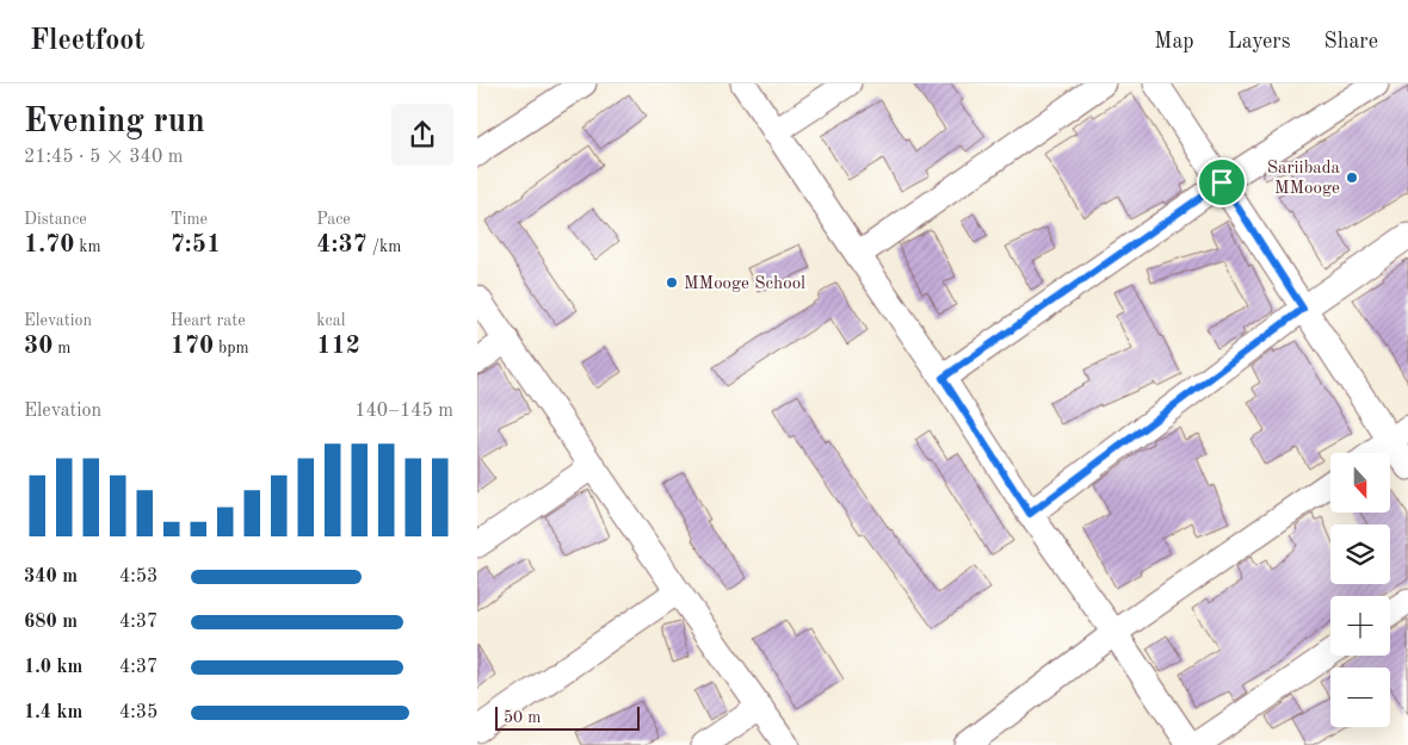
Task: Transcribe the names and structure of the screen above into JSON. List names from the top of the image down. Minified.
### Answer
{"places":["Sariibada MMooge","MMooge School"],"scale_bar":"50 m","north":"bottom","page":{"header":"Fleetfoot","nav":["Map","Layers","Share"],"heading":["Evening run","21:45 · 5 × 340 m"],"stats":[["Distance","1.70 km"],["Time","7:51"],["Pace","4:37 /km"],["Elevation","30 m"],["Heart rate","170 bpm"],["kcal","112"]],"chart":["Elevation","140–145 m"],"map_buttons":["+","−"],"list":[{"name":"340 m","note":"4:53"},{"name":"680 m","note":"4:37"},{"name":"1.0 km","note":"4:37"},{"name":"1.4 km","note":"4:35"}],"scale":"50 m"}}
